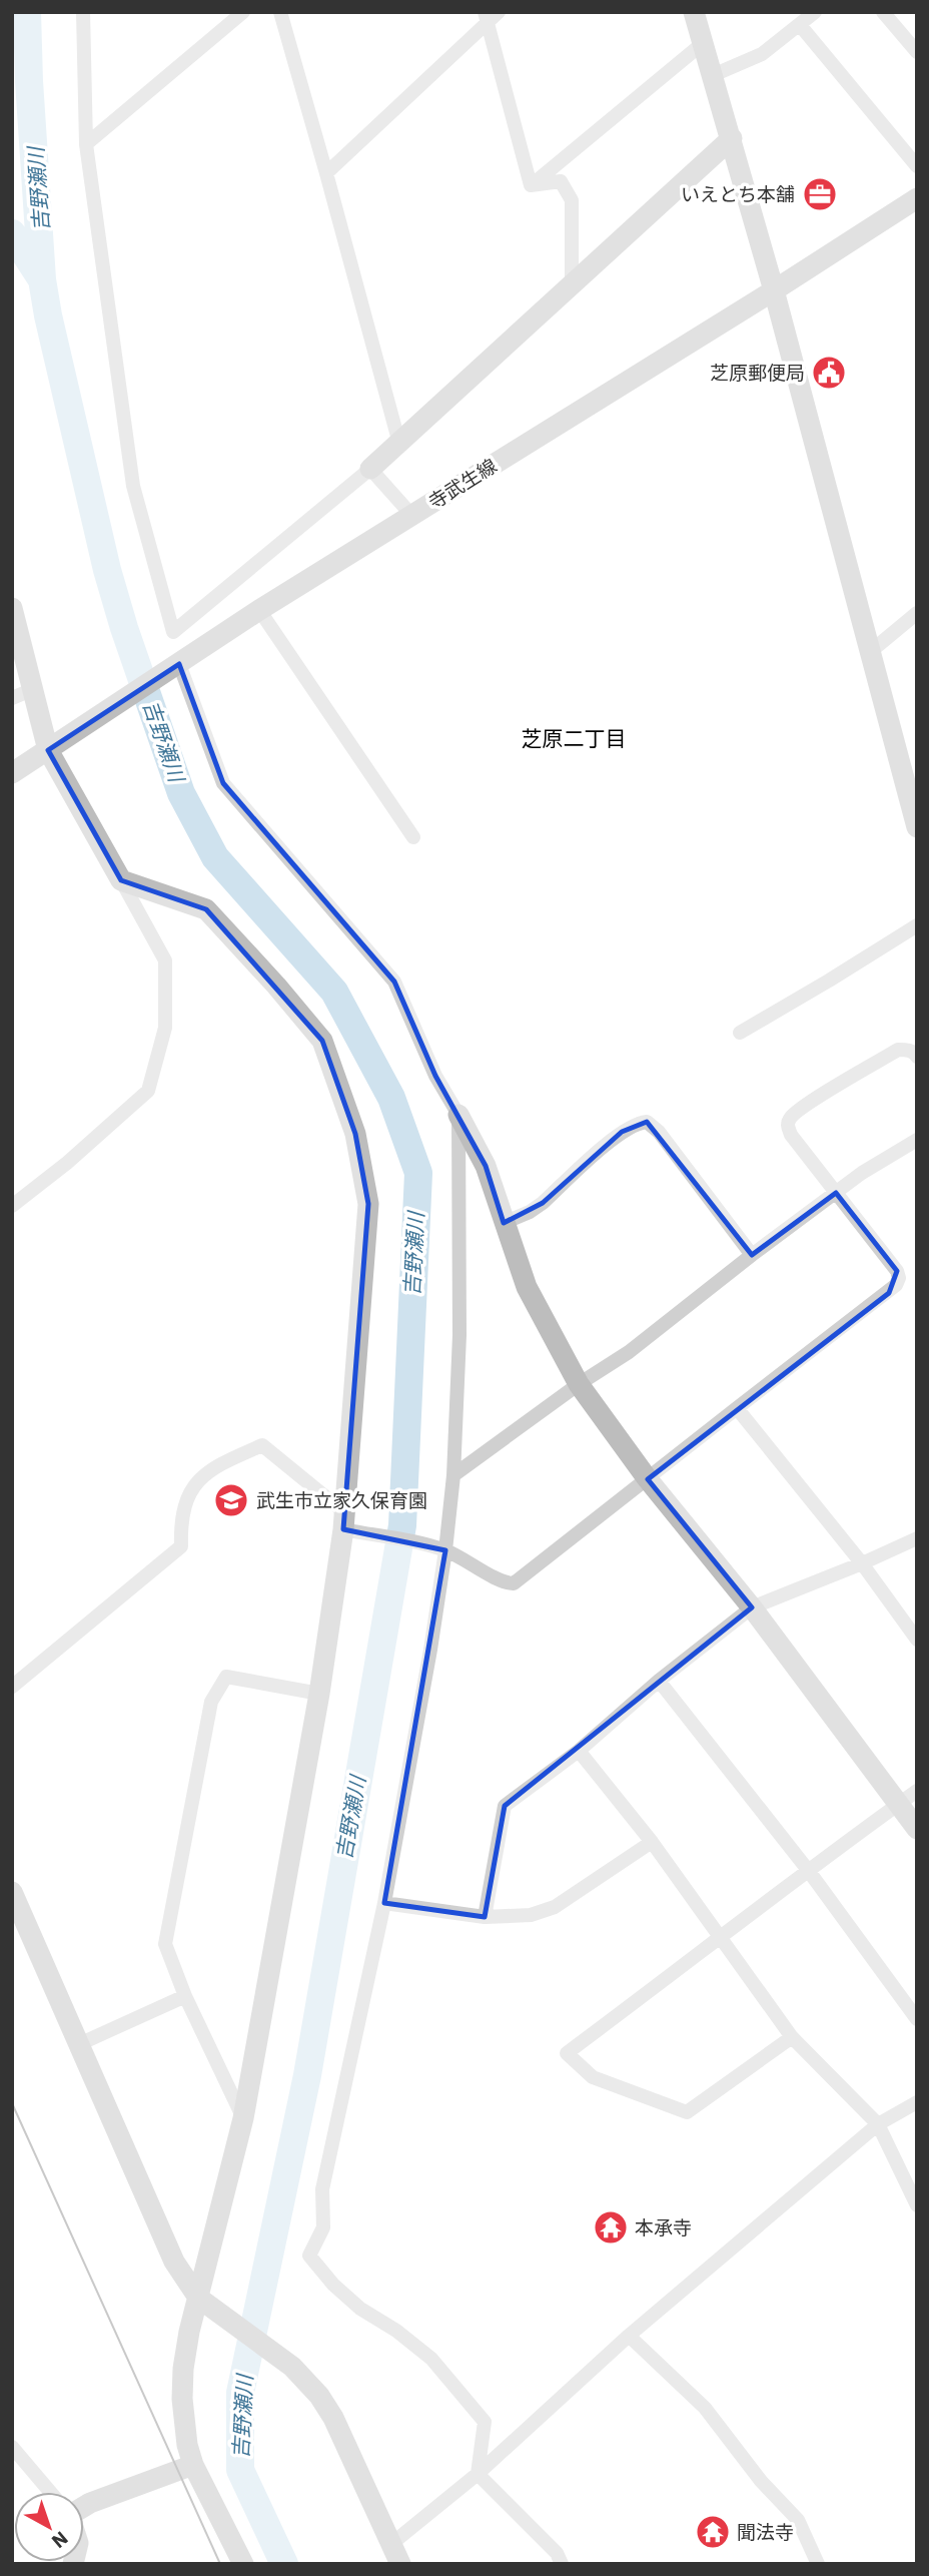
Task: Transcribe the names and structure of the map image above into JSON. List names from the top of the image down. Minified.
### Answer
{"streets":{"street":["寺武生線"]},"districts":["芝原二丁目"],"water":["吉野瀬川"],"places":{"office":["いえとち本舗"],"public building":["芝原郵便局"],"school or university":["武生市立家久保育園"],"temple":["本承寺","聞法寺"]},"north":"bottom right"}
